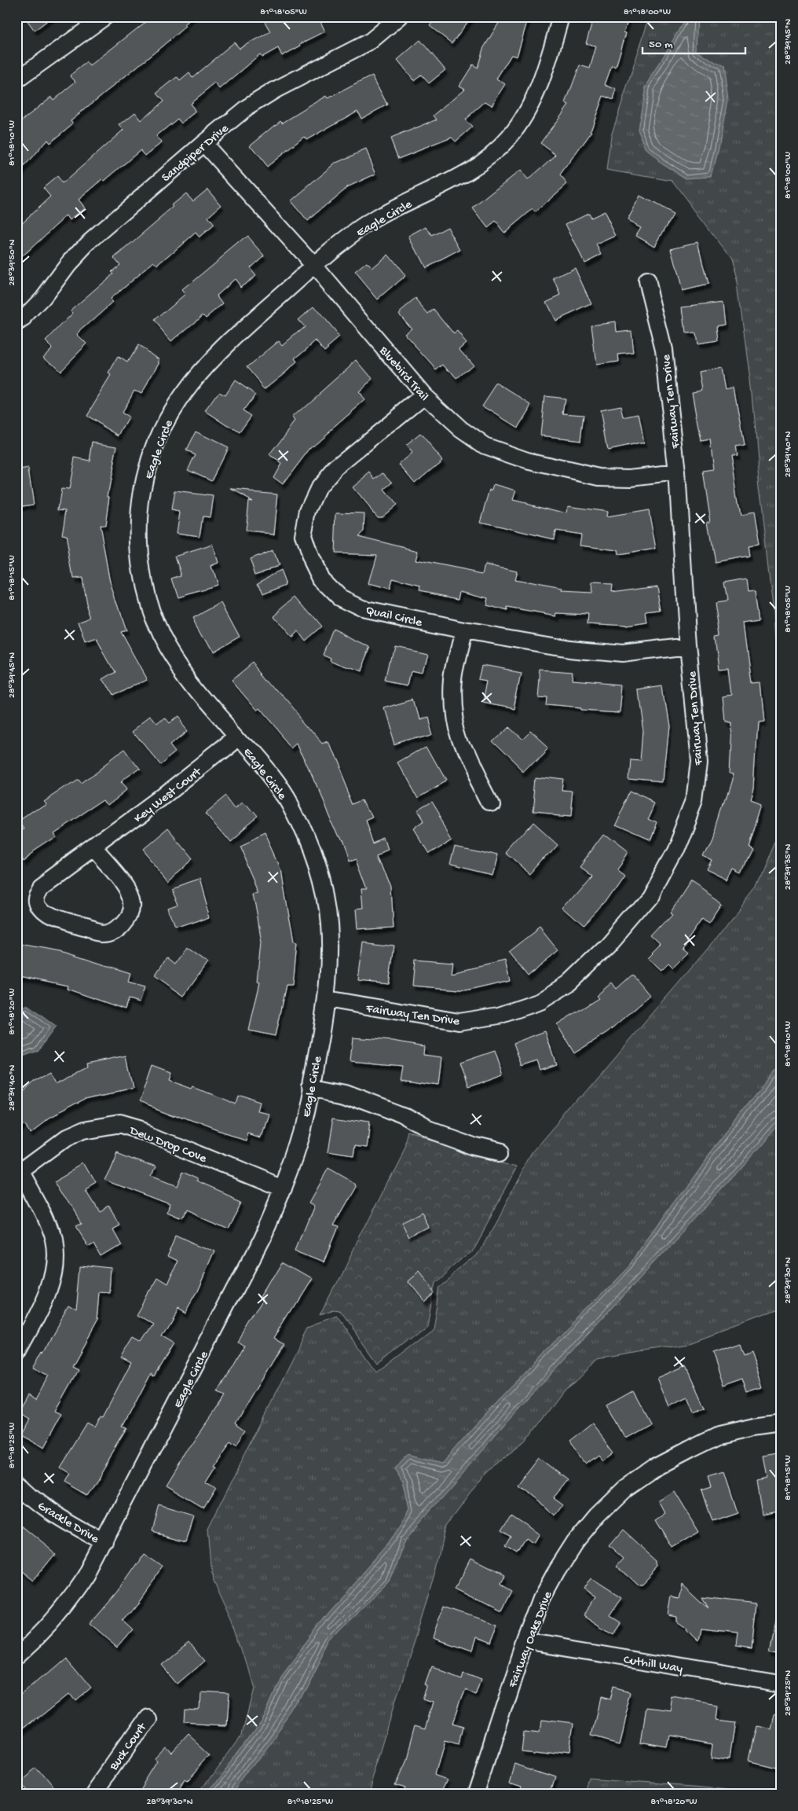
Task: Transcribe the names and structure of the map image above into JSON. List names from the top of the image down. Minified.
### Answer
{"streets":{"street":["Sandpiper Drive","Eagle Circle","Bluebird Trail","Fairway Ten Drive","Quail Circle","Key West Court","Dew Drop Cove","Grackle Drive","Fairway Oaks Drive","Cuthill Way","Buck Court"]},"crossings":[["Sandpiper Drive","Bluebird Trail"],["Eagle Circle","Bluebird Trail"],["Eagle Circle","Fairway Ten Drive"],["Eagle Circle","Key West Court"],["Eagle Circle","Dew Drop Cove"],["Eagle Circle","Grackle Drive"],["Bluebird Trail","Fairway Ten Drive"],["Bluebird Trail","Quail Circle"],["Fairway Ten Drive","Quail Circle"],["Fairway Oaks Drive","Cuthill Way"]],"scale_bar":"50 m","coordinates":["81°18'05\"W","81°18'00\"W","28°39'45\"N","81°18'10\"W","28°39'50\"N","28°39'40\"N","81°18'15\"W","28°39'35\"N","81°18'20\"W","28°39'30\"N","81°18'25\"W","28°39'25\"N"]}
